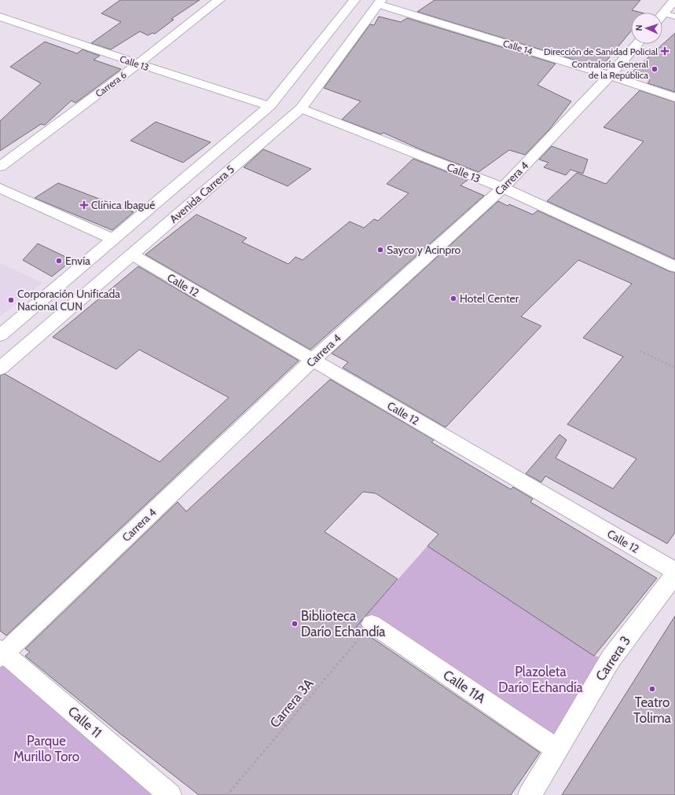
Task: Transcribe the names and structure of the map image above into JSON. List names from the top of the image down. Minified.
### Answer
{"streets":{"street":["Calle 14","Calle 13","Carrera 6","Carrera 4","Avenida Carrera 5","Calle 12","Carrera 3","Calle 11A","Calle 11"],"path":["Carrera 3A"]},"crossings":[["Calle 14","Carrera 4"],["Calle 14","Avenida Carrera 5"],["Calle 13","Carrera 6"],["Calle 13","Carrera 4"],["Calle 13","Avenida Carrera 5"],["Carrera 4","Calle 12"],["Carrera 4","Calle 11"],["Avenida Carrera 5","Calle 12"],["Carrera 3","Calle 11A"],["Calle 11A","Carrera 3A"]],"parks":["Plazoleta Darío Echandía","Parque Murillo Toro"],"places":{"health":["Dirección de Sanidad Policial","Clínica Ibagué"],"other":["Contraloría General de la República","Sayco y Acinpro","Envía","Hotel Center","Corporación Unificada Nacional CUN","Biblioteca Darío Echandía","Teatro Tolima"]},"north":"left"}
